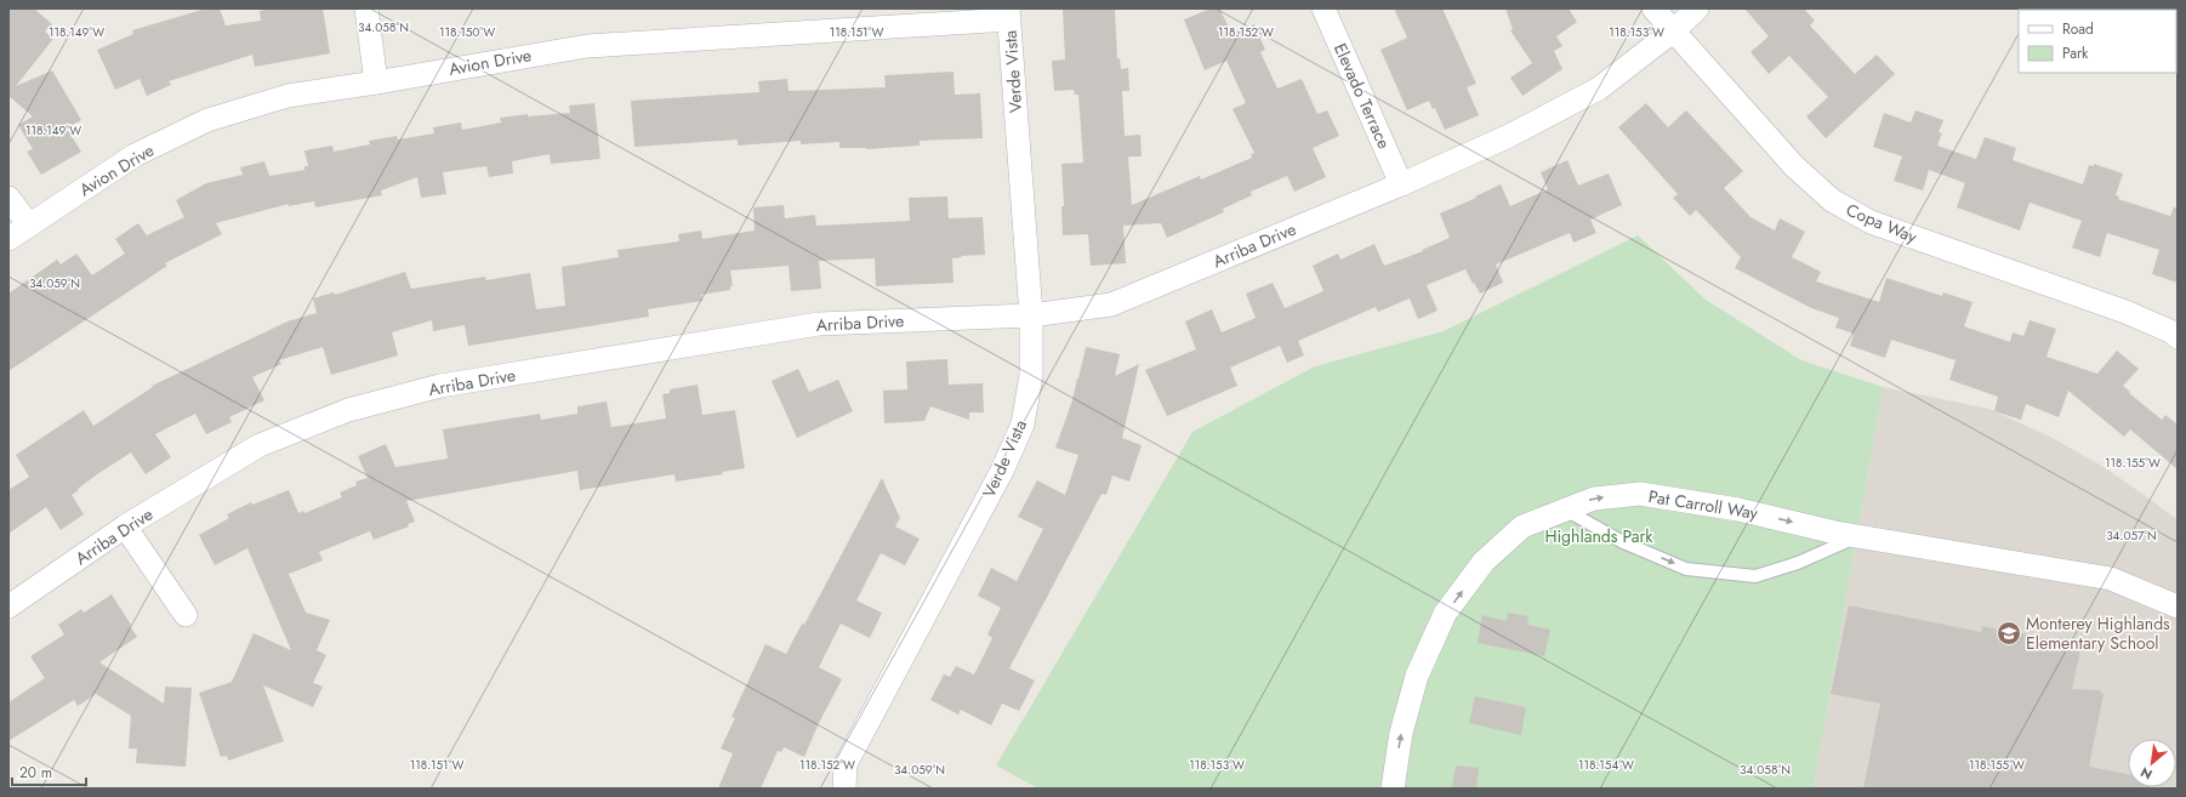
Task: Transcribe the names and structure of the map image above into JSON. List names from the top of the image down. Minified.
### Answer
{"streets":{"street":["Avion Drive","Verde Vista","Elevado Terrace","Copa Way","Arriba Drive","Pat Carroll Way"]},"crossings":[["Avion Drive","Verde Vista"],["Verde Vista","Arriba Drive"],["Elevado Terrace","Arriba Drive"],["Copa Way","Arriba Drive"]],"one_way":["Pat Carroll Way"],"parks":["Highlands Park"],"places":{"school or university":["Monterey Highlands Elementary School"]},"legend":["Road","Park"],"scale_bar":"20 m","north":"bottom left","coordinates":["34.058°N","118.149°W","118.150°W","118.151°W","118.152°W","118.153°W","34.059°N","118.155°W","34.057°N","118.154°W"]}
